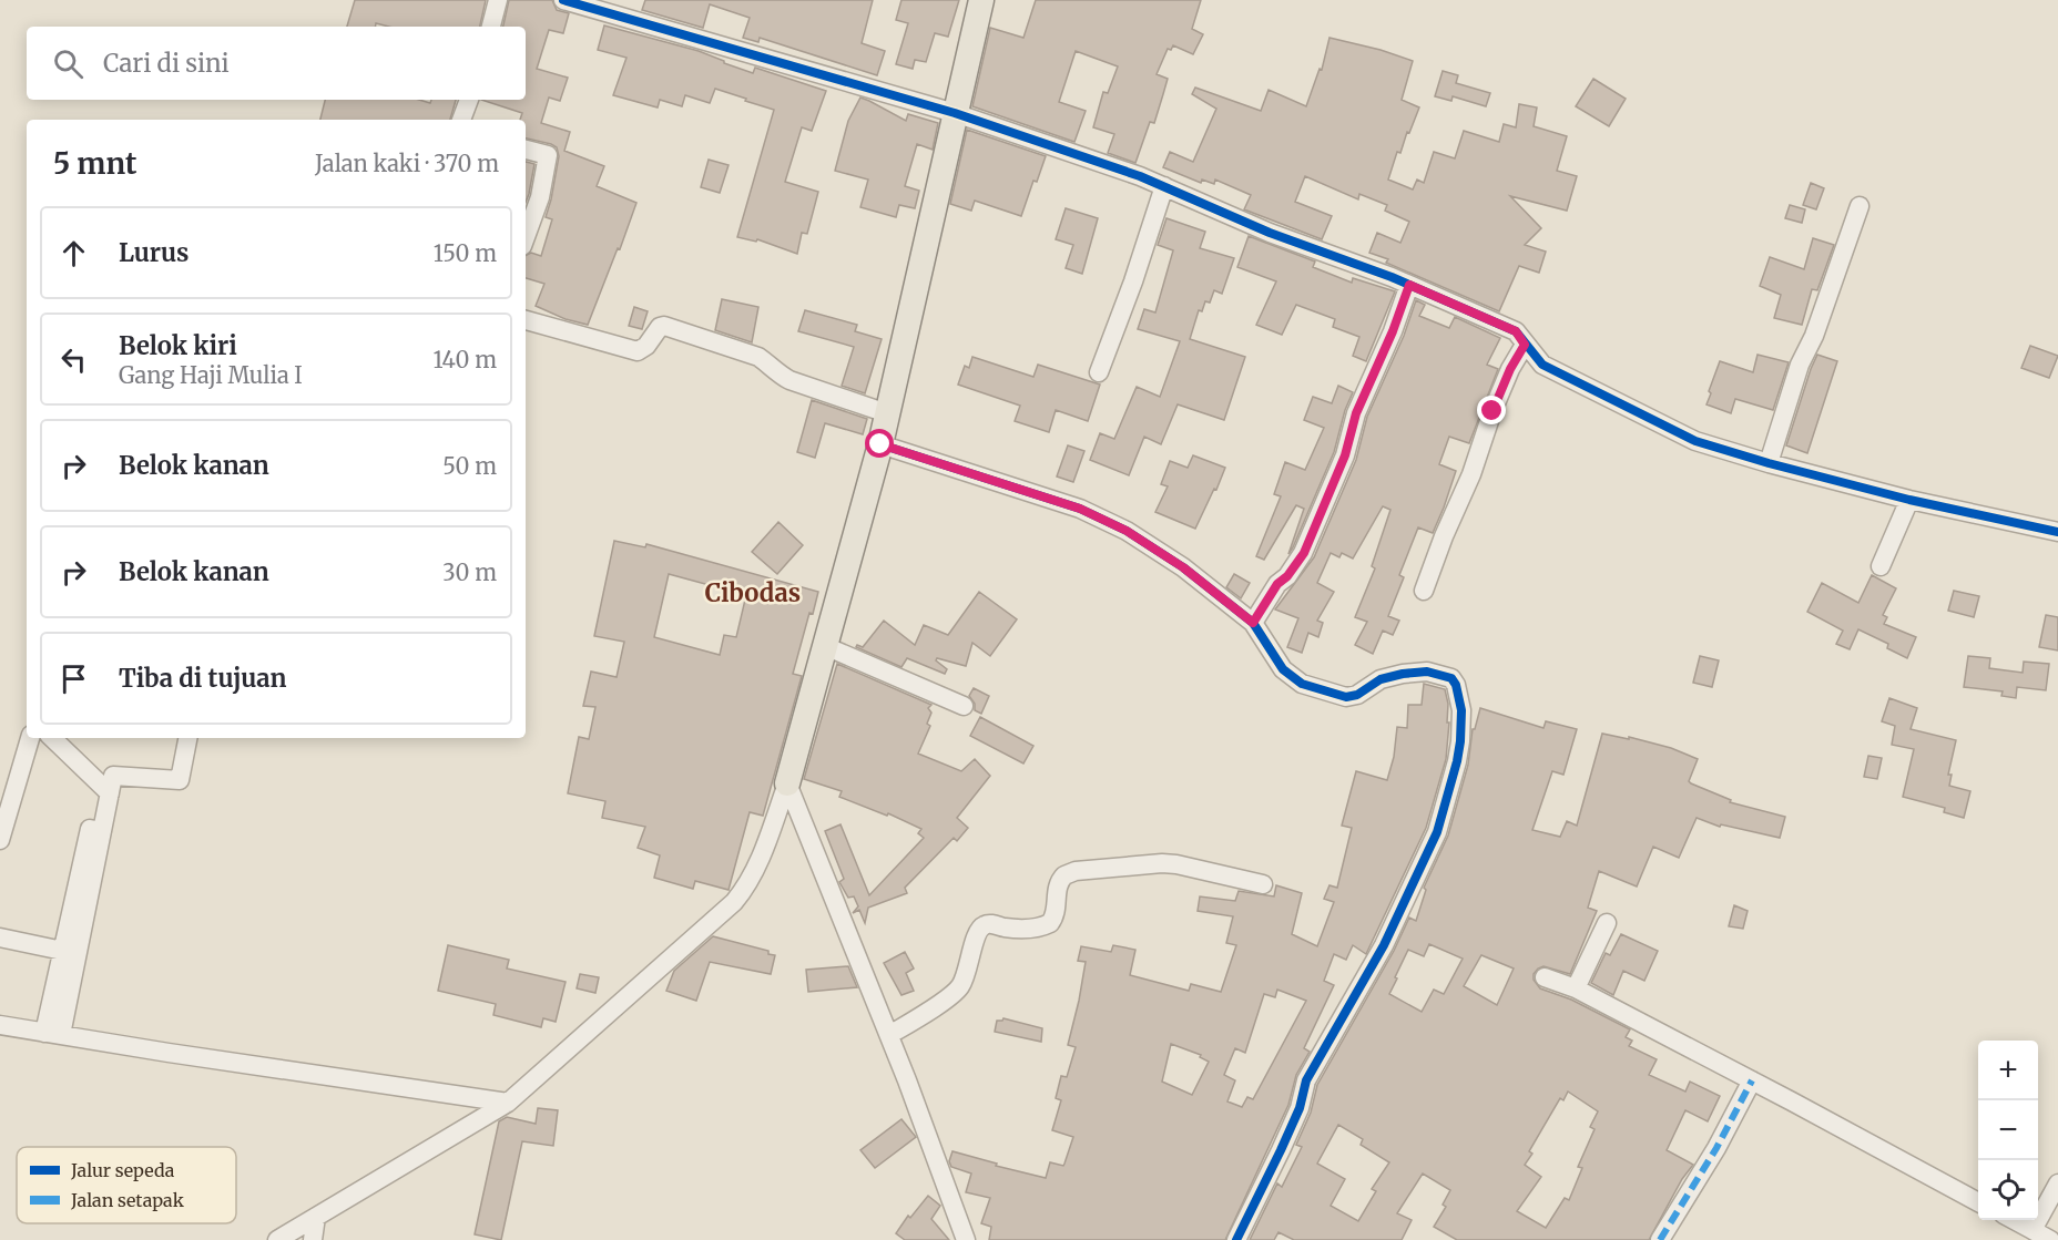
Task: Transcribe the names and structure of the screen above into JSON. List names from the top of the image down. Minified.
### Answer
{"districts":["Cibodas"],"legend":["Jalur sepeda","Jalan setapak"],"page":{"search":"Cari di sini","heading":["5 mnt","Jalan kaki · 370 m"],"list":[["Lurus","150 m"],["Belok kiri","Gang Haji Mulia I","140 m"],["Belok kanan","50 m"],["Belok kanan","30 m"],"Tiba di tujuan"],"map_buttons":["+","−"]}}
